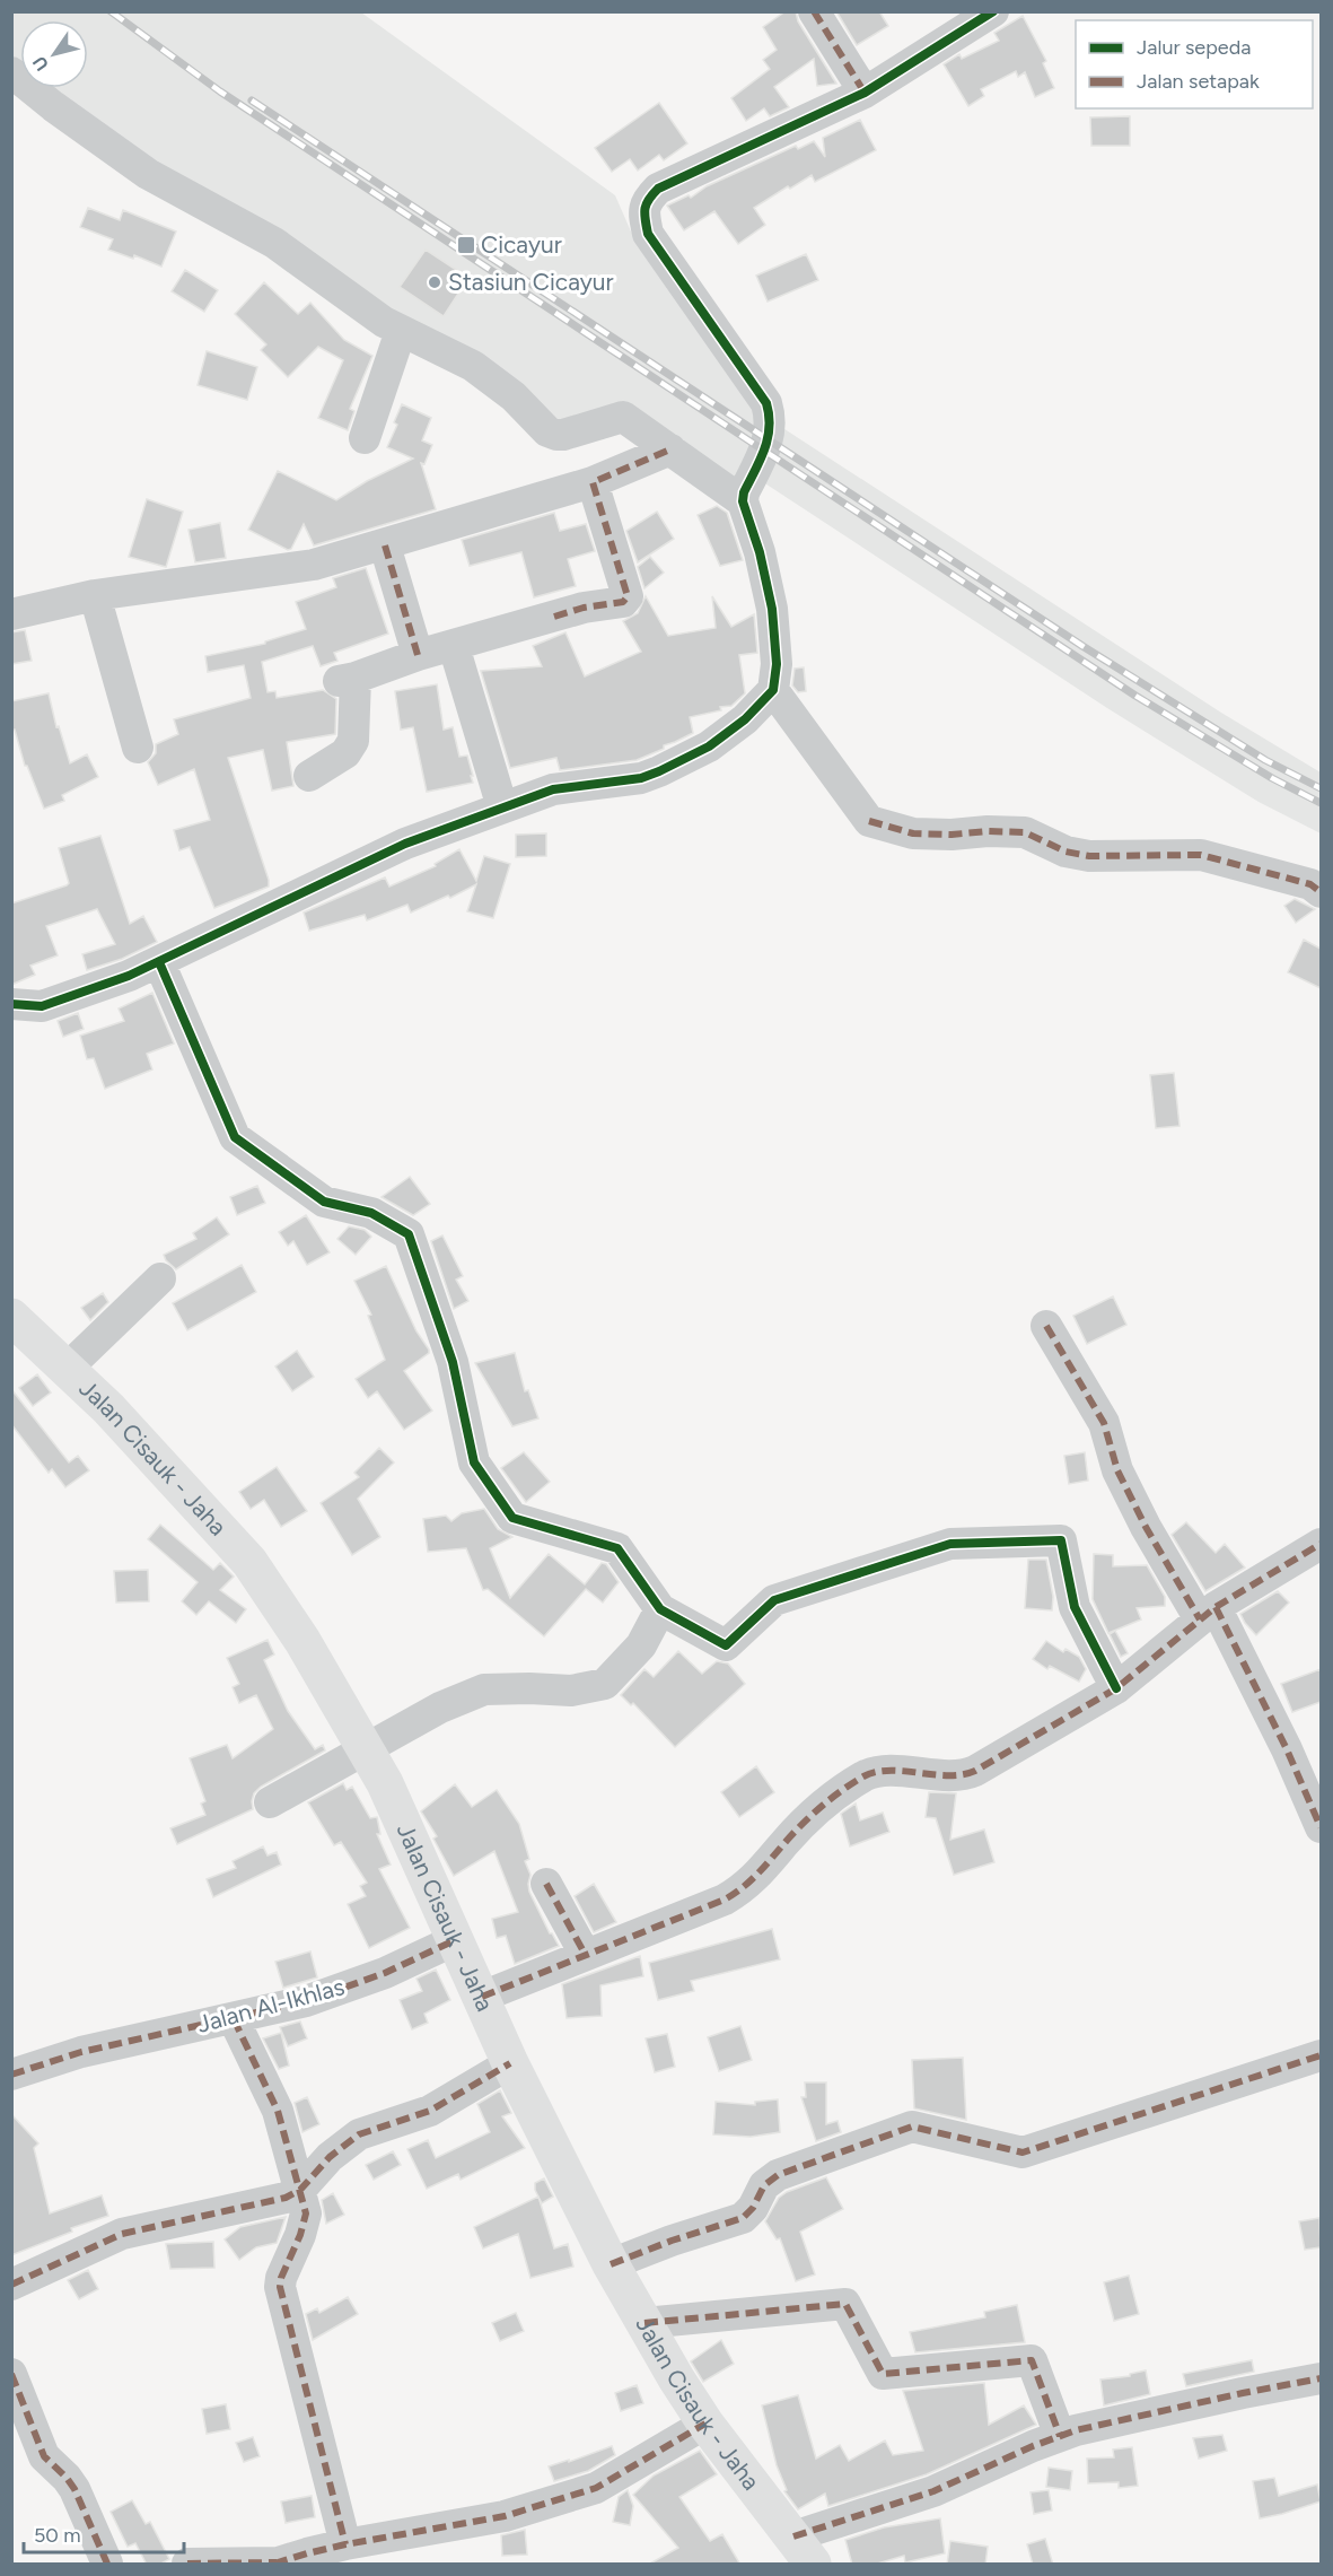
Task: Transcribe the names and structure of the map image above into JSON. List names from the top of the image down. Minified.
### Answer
{"streets":{"main road":["Jalan Cisauk - Jaha"],"street":["Jalan Al-Ikhlas"]},"crossings":[["Jalan Cisauk - Jaha","Jalan Al-Ikhlas"]],"places":{"transit":["Cicayur"],"other":["Stasiun Cicayur"]},"legend":["Jalur sepeda","Jalan setapak"],"scale_bar":"50 m","north":"bottom left"}
